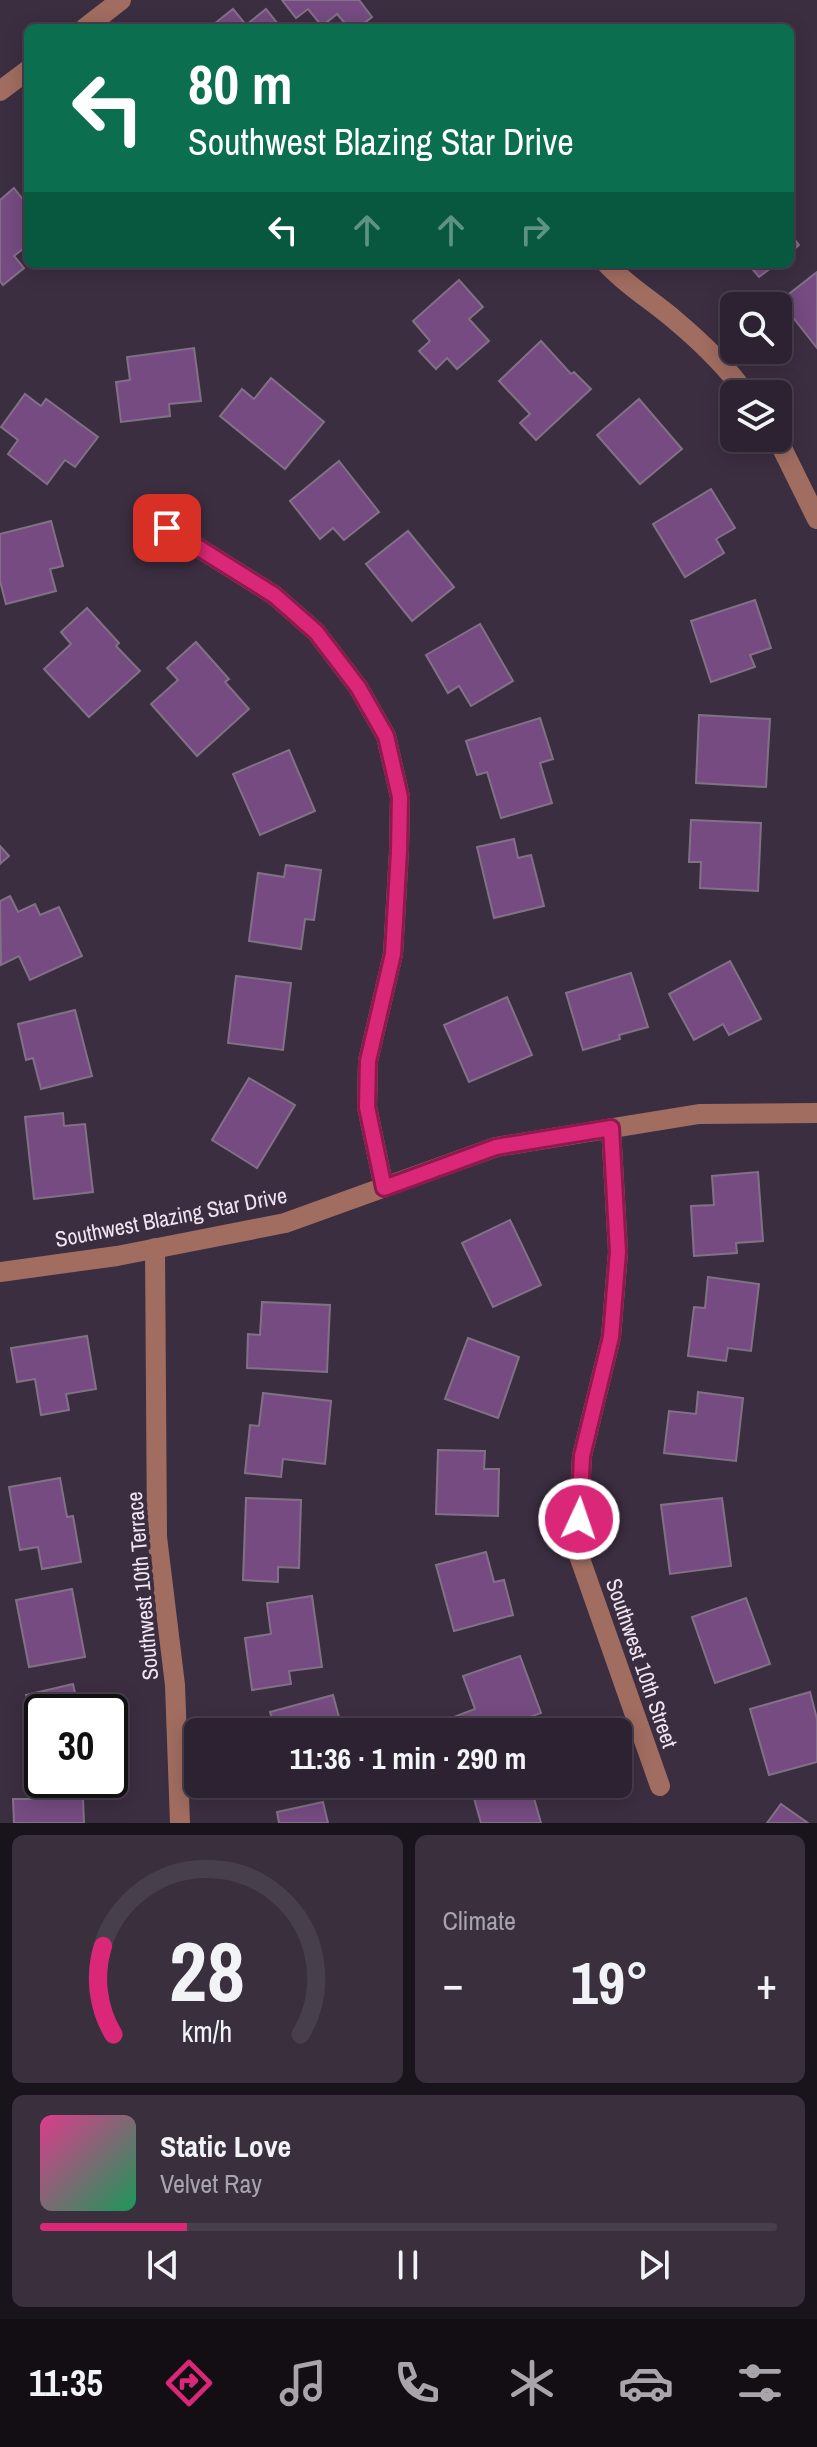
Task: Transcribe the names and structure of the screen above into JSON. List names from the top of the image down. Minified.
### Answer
{"streets":{"street":["Southwest Blazing Star Drive","Southwest 10th Terrace","Southwest 10th Street"]},"crossings":[["Southwest Blazing Star Drive","Southwest 10th Terrace"],["Southwest Blazing Star Drive","Southwest 10th Street"]],"page":{"turn":["80 m","Southwest Blazing Star Drive"],"limit":"30","trip":"11:36 · 1 min · 290 m","tile":"Climate","heat":["−","19°","+"],"song":["Static Love","Velvet Ray"],"tabs":"11:35","gauge":["28","km/h"]}}
